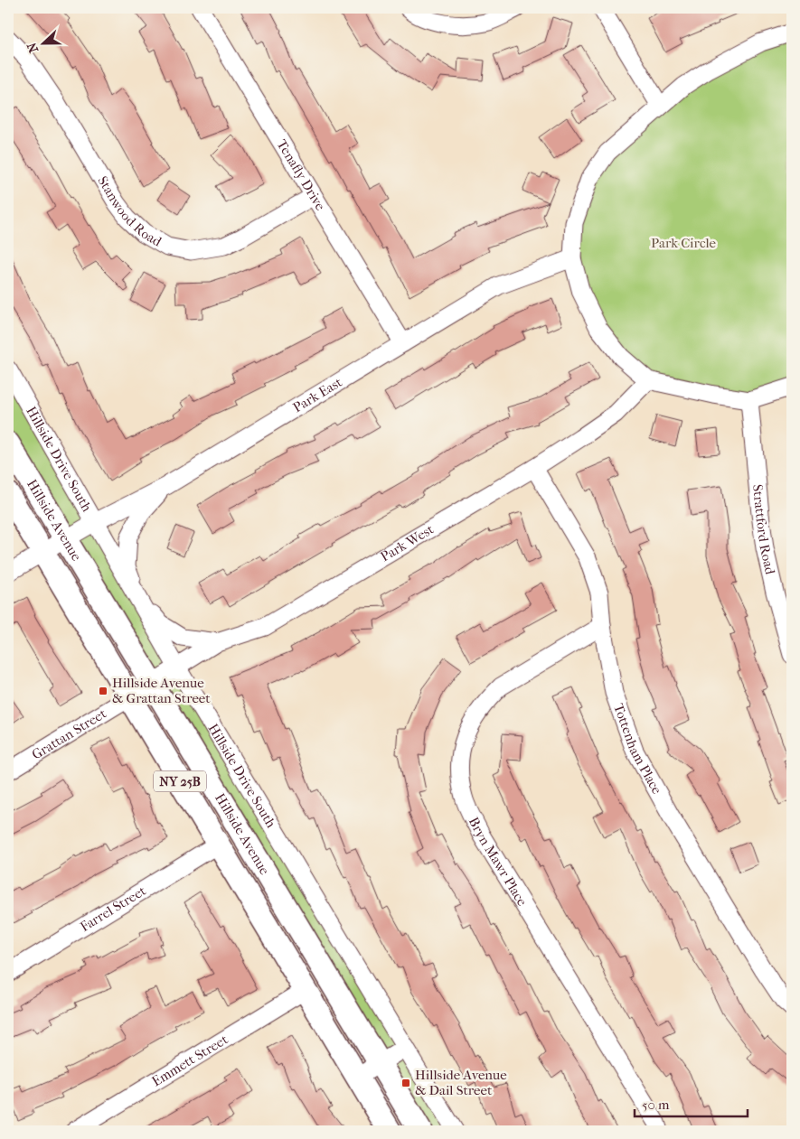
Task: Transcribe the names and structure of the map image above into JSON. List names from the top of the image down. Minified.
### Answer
{"streets":{"main road":["Hillside Avenue","NY 25B"],"street":["Tenafly Drive","Stanwood Road","Park East","Hillside Drive South","Strattford Road","Park West","Grattan Street","Tottenham Place","Bryn Mawr Place","Farrel Street","Emmett Street"]},"crossings":[["Tenafly Drive","Stanwood Road"],["Tenafly Drive","Park East"],["Park East","Hillside Drive South"],["Park East","Hillside Avenue"],["Hillside Drive South","Park West"],["Hillside Avenue","Park West"],["Hillside Avenue","Grattan Street"],["Hillside Avenue","Farrel Street"],["Hillside Avenue","Emmett Street"],["Park West","Grattan Street"],["Park West","Tottenham Place"],["Tottenham Place","Bryn Mawr Place"]],"parks":["Park Circle"],"places":{"transit":["Hillside Avenue & Grattan Street","Hillside Avenue & Dail Street"]},"scale_bar":"50 m","north":"left"}
